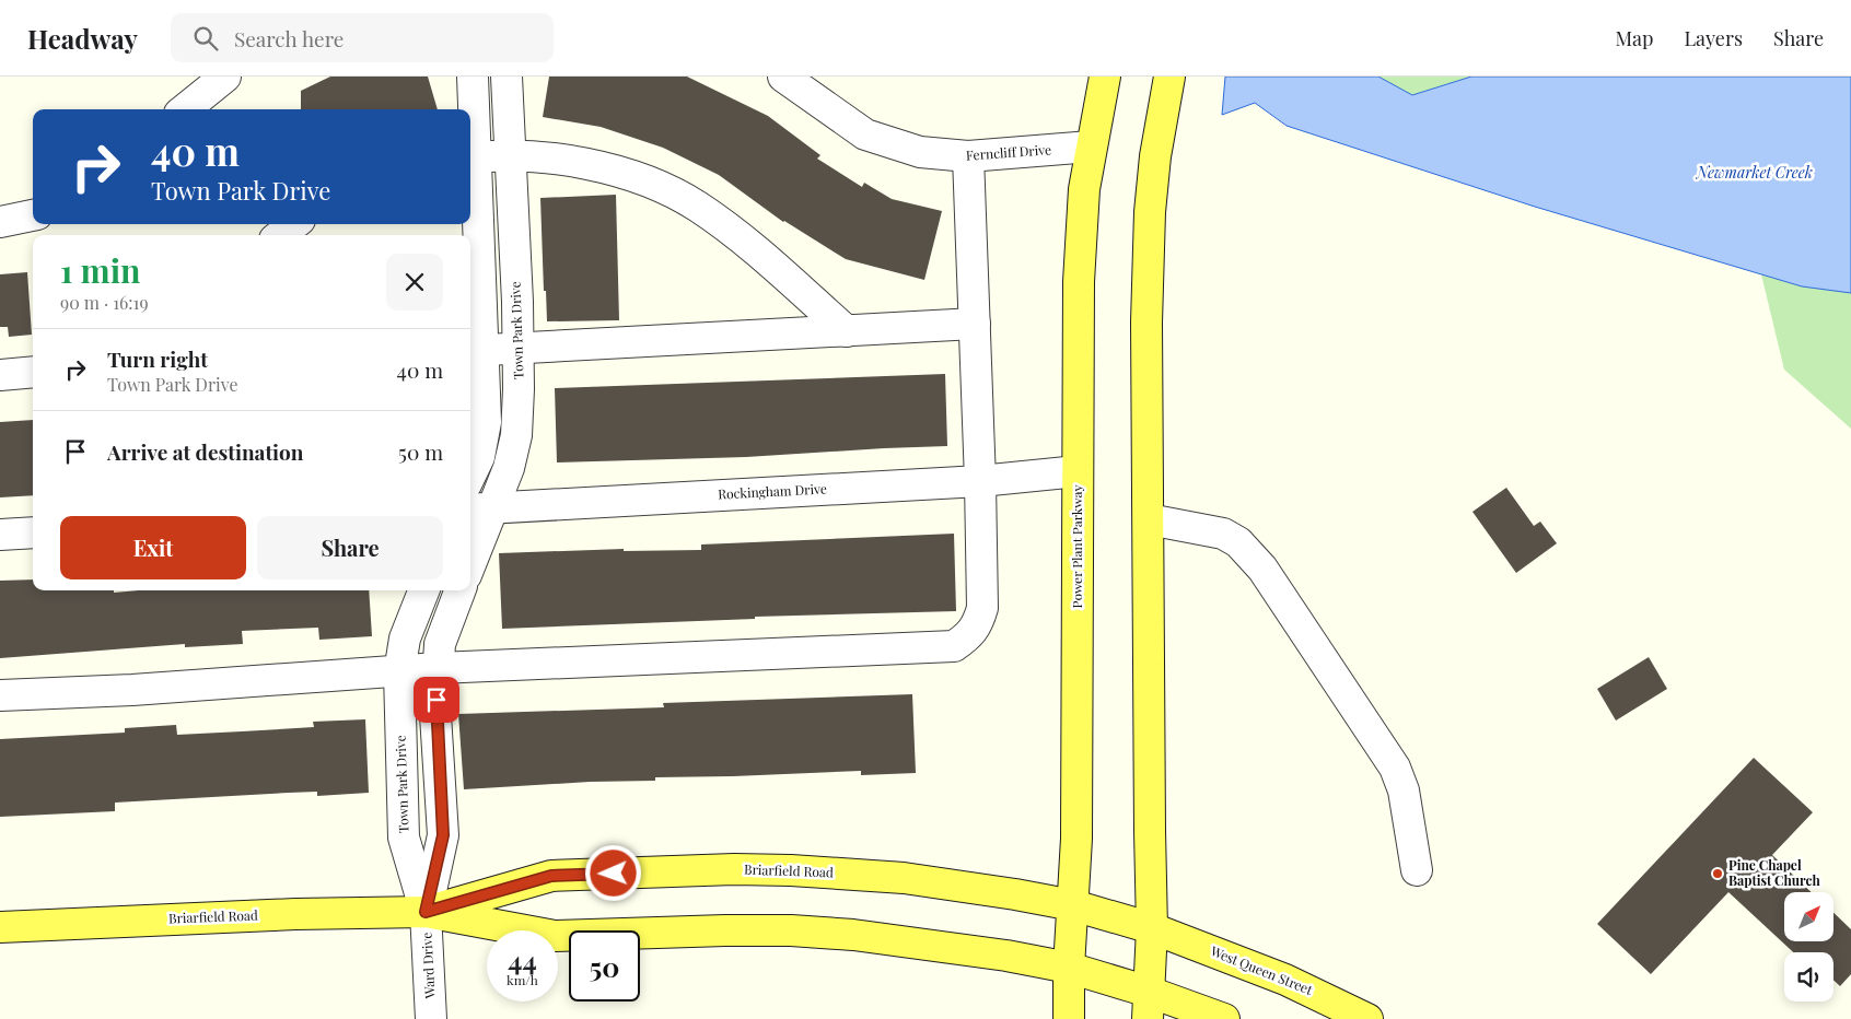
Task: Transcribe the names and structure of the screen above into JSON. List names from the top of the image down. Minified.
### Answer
{"streets":{"main road":["Power Plant Parkway","Briarfield Road","West Queen Street"],"street":["Ferncliff Drive","Town Park Drive","Rockingham Drive","Ward Drive"]},"crossings":[["Ferncliff Drive","Power Plant Parkway"],["Town Park Drive","Rockingham Drive"],["Town Park Drive","Briarfield Road"],["Town Park Drive","Ward Drive"],["Rockingham Drive","Power Plant Parkway"],["Power Plant Parkway","Briarfield Road"],["Briarfield Road","Ward Drive"],["Briarfield Road","West Queen Street"]],"water":["Newmarket Creek"],"places":["Pine Chapel Baptist Church"],"north":"top right","page":{"header":"Headway","search":"Search here","nav":["Map","Layers","Share"],"turn":["40 m","Town Park Drive"],"heading":["1 min","90 m · 16:19"],"list":[{"name":"Turn right","note":"Town Park Drive","value":"40 m"},{"name":"Arrive at destination","value":"50 m"}],"buttons":["Exit","Share"],"speed":"44 km/h","limit":"50"}}
